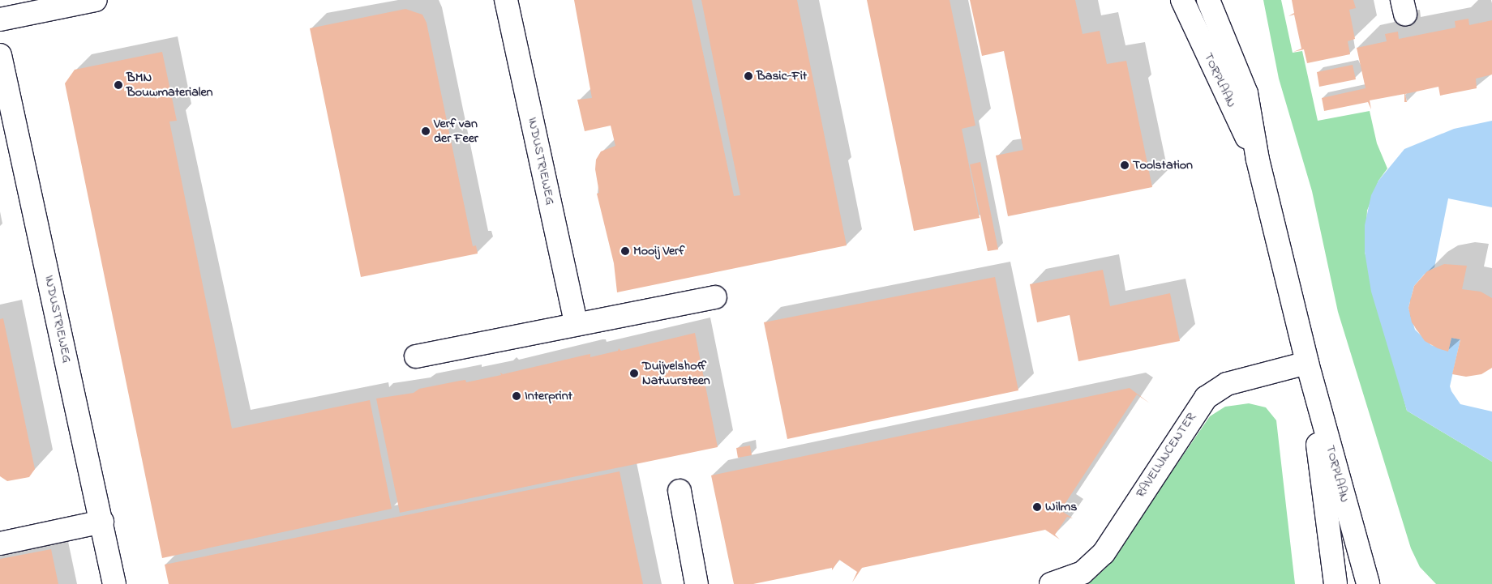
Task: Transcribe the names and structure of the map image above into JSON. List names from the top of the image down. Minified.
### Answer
{"streets":{"street":["TORPLAAN","INDUSTRIEWEG","RAVELIJNCENTER"]},"crossings":[["TORPLAAN","RAVELIJNCENTER"]],"places":["Basic-Fit","BMN Bouwmaterialen","Verf van der Feer","Toolstation","Mooij Verf","Duijvelshoff Natuursteen","Interprint","Wilms"]}
